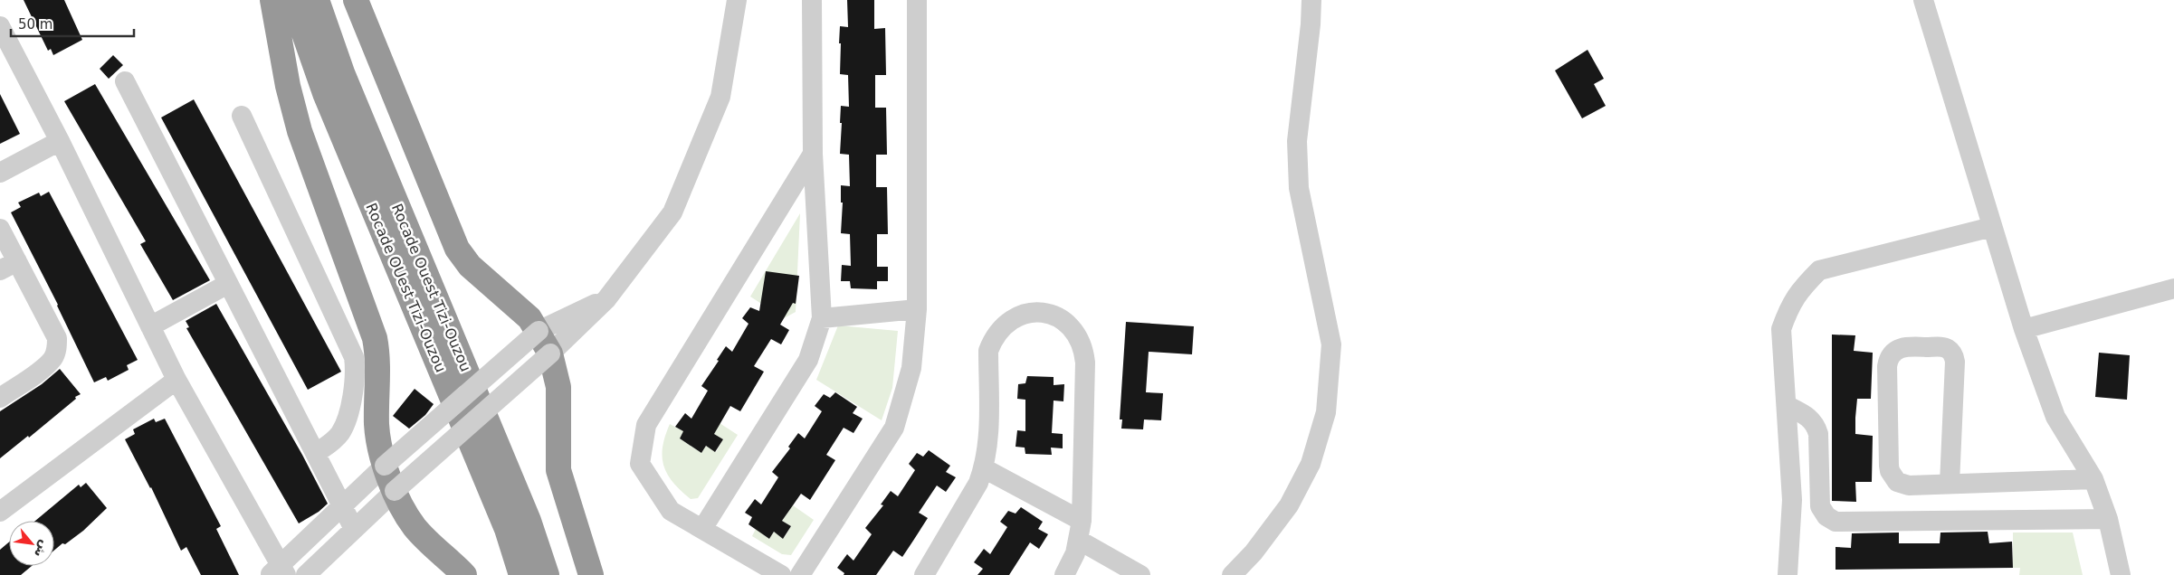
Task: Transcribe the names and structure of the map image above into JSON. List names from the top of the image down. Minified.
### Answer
{"streets":{"highway":["Rocade OUest Tizi-Ouzou","Rocade Ouest Tizi-Ouzou"]},"scale_bar":"50 m","north":"bottom right"}
